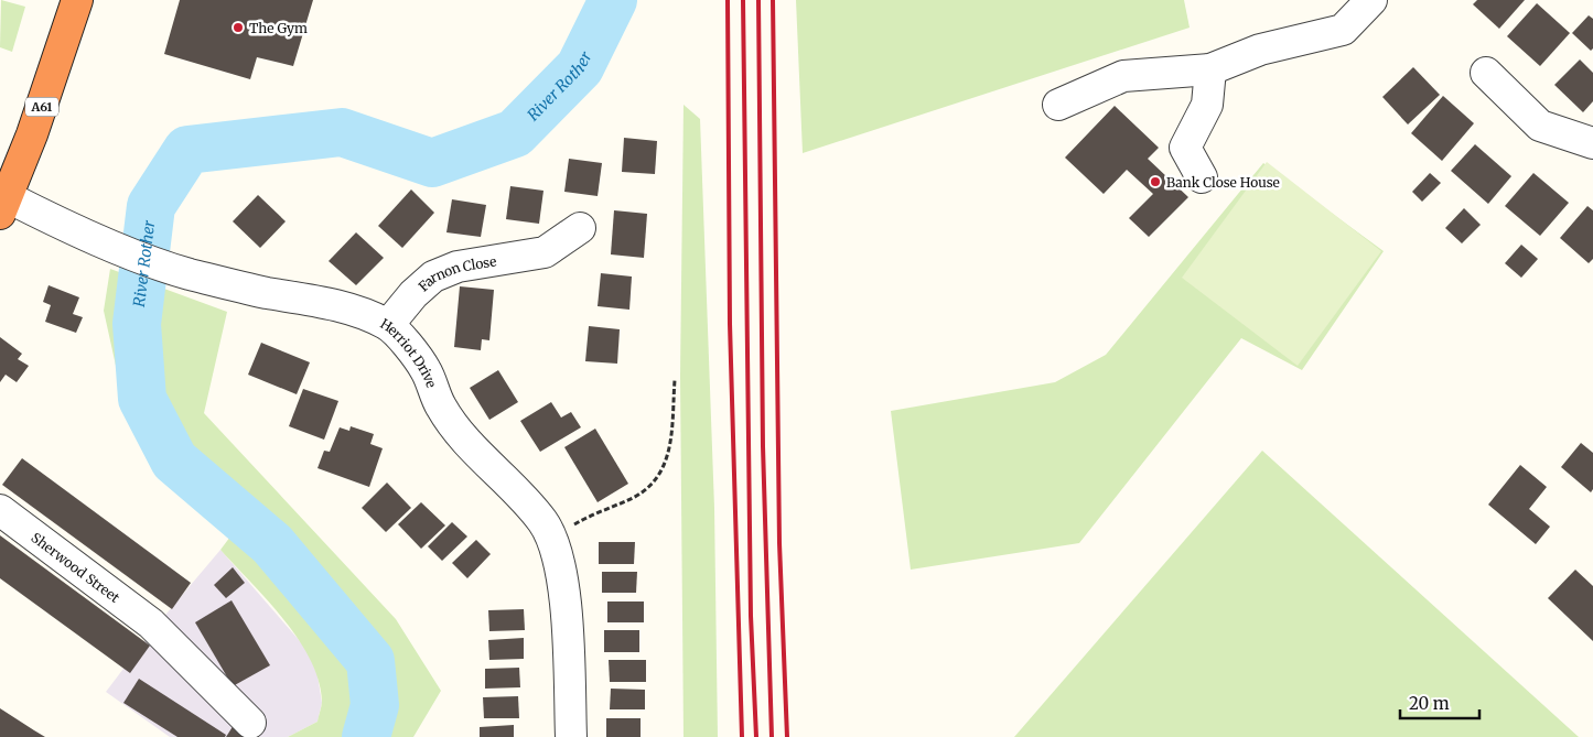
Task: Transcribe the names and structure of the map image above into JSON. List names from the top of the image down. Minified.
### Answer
{"streets":{"highway":["A61"],"street":["Farnon Close","Herriot Drive","Sherwood Street"]},"crossings":[["A61","Herriot Drive"],["Farnon Close","Herriot Drive"]],"water":["River Rother"],"places":["The Gym","Bank Close House"],"scale_bar":"20 m"}
